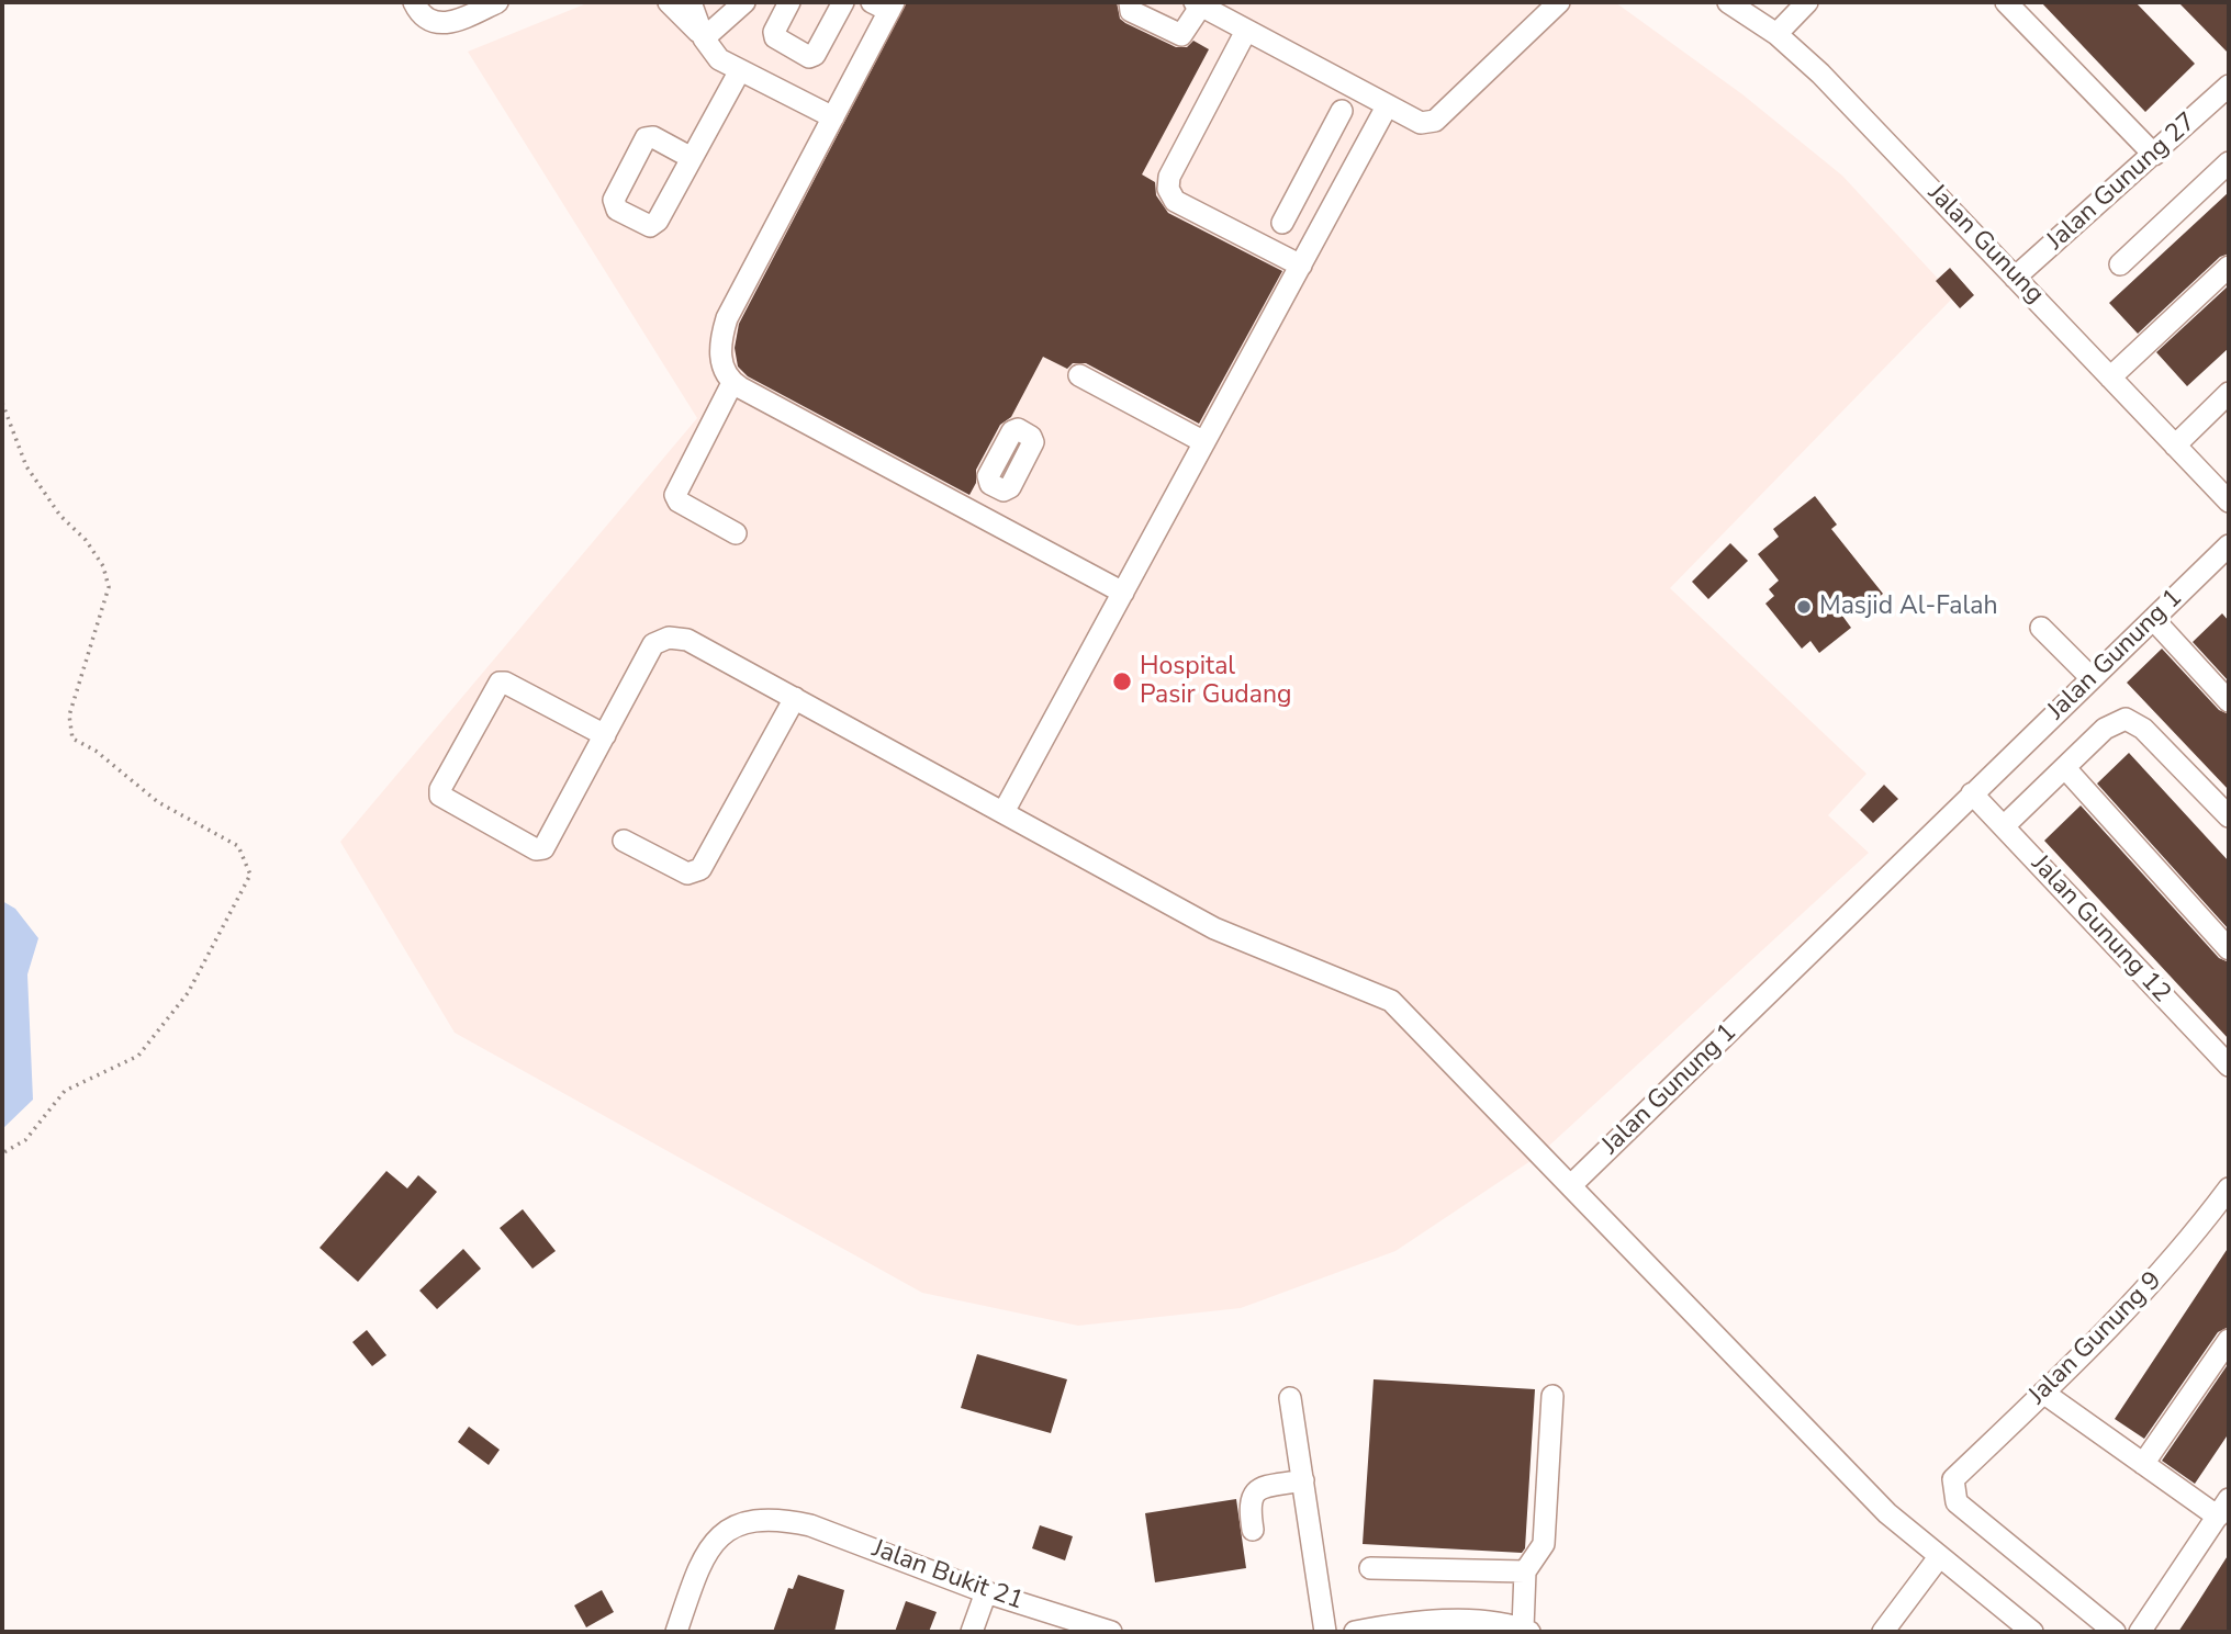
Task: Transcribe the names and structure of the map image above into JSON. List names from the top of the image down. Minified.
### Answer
{"streets":{"street":["Jalan Gunung 27","Jalan Gunung","Jalan Gunung 1","Jalan Gunung 12","Jalan Gunung 9","Jalan Bukit 21"]},"crossings":[["Jalan Gunung 27","Jalan Gunung"],["Jalan Gunung 1","Jalan Gunung 12"]],"places":["Masjid Al-Falah","Hospital Pasir Gudang"]}
